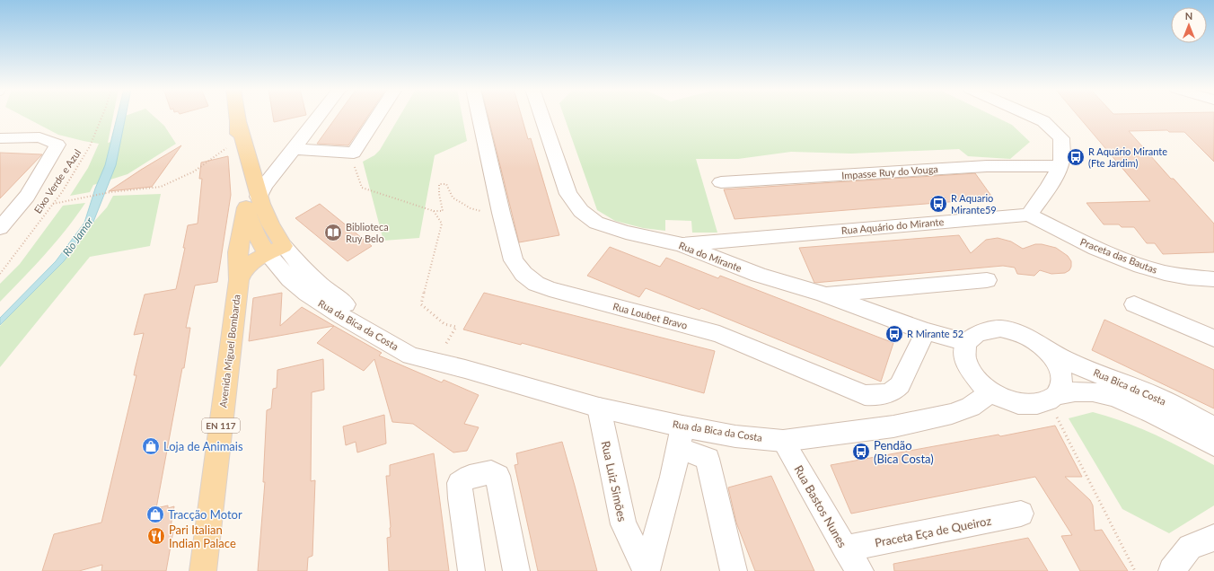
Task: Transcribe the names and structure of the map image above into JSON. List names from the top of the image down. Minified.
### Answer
{"streets":{"main road":["Avenida Miguel Bombarda","EN 117"],"street":["Impasse Ruy do Vouga","Rua Aquário do Mirante","Praceta das Bautas","Rua do Mirante","Rua Loubet Bravo","Rua da Bica da Costa","Rua Bica da Costa","Rua Luiz Simões","Rua Bastos Nunes","Praceta Eça de Queiroz"],"path":["Eixo Verde e Azul"]},"crossings":[["Rua Aquário do Mirante","Praceta das Bautas"],["Rua Aquário do Mirante","Rua do Mirante"],["Rua do Mirante","Rua Loubet Bravo"],["Rua do Mirante","Rua da Bica da Costa"],["Rua do Mirante","Rua Bica da Costa"],["Rua da Bica da Costa","Avenida Miguel Bombarda"],["Rua da Bica da Costa","Rua Bica da Costa"],["Rua da Bica da Costa","Rua Luiz Simões"],["Rua da Bica da Costa","Rua Bastos Nunes"],["Rua Bastos Nunes","Praceta Eça de Queiroz"]],"water":["Rio Jamor"],"places":{"bus stop":["R Aquário Mirante (Fte Jardim)","R Aquario Mirante59","R Mirante 52","Pendão (Bica Costa)"],"library":["Biblioteca Ruy Belo"],"shop":["Loja de Animais","Tracção Motor"],"restaurant":["Pari Italian Indian Palace"]},"north":"top"}
